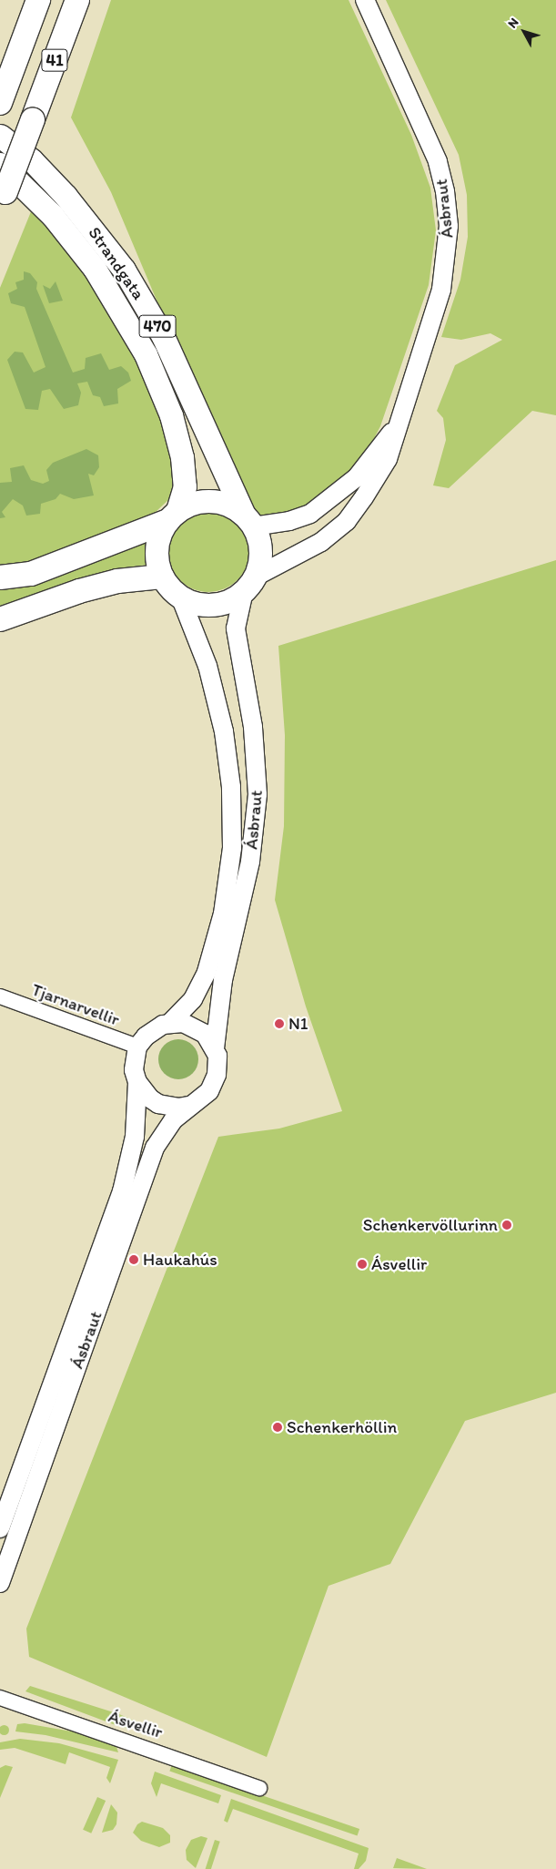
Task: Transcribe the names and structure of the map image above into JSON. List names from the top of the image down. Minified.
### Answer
{"streets":{"highway":["41"],"main road":["Strandgata","470"],"street":["Ásbraut","Tjarnarvellir","Ásvellir"]},"crossings":[["Ásbraut","Strandgata"],["Ásbraut","470"],["Ásbraut","Tjarnarvellir"],["Strandgata","470"]],"places":["N1","Schenkervöllurinn","Haukahús","Ásvellir","Schenkerhöllin"],"north":"top left"}
